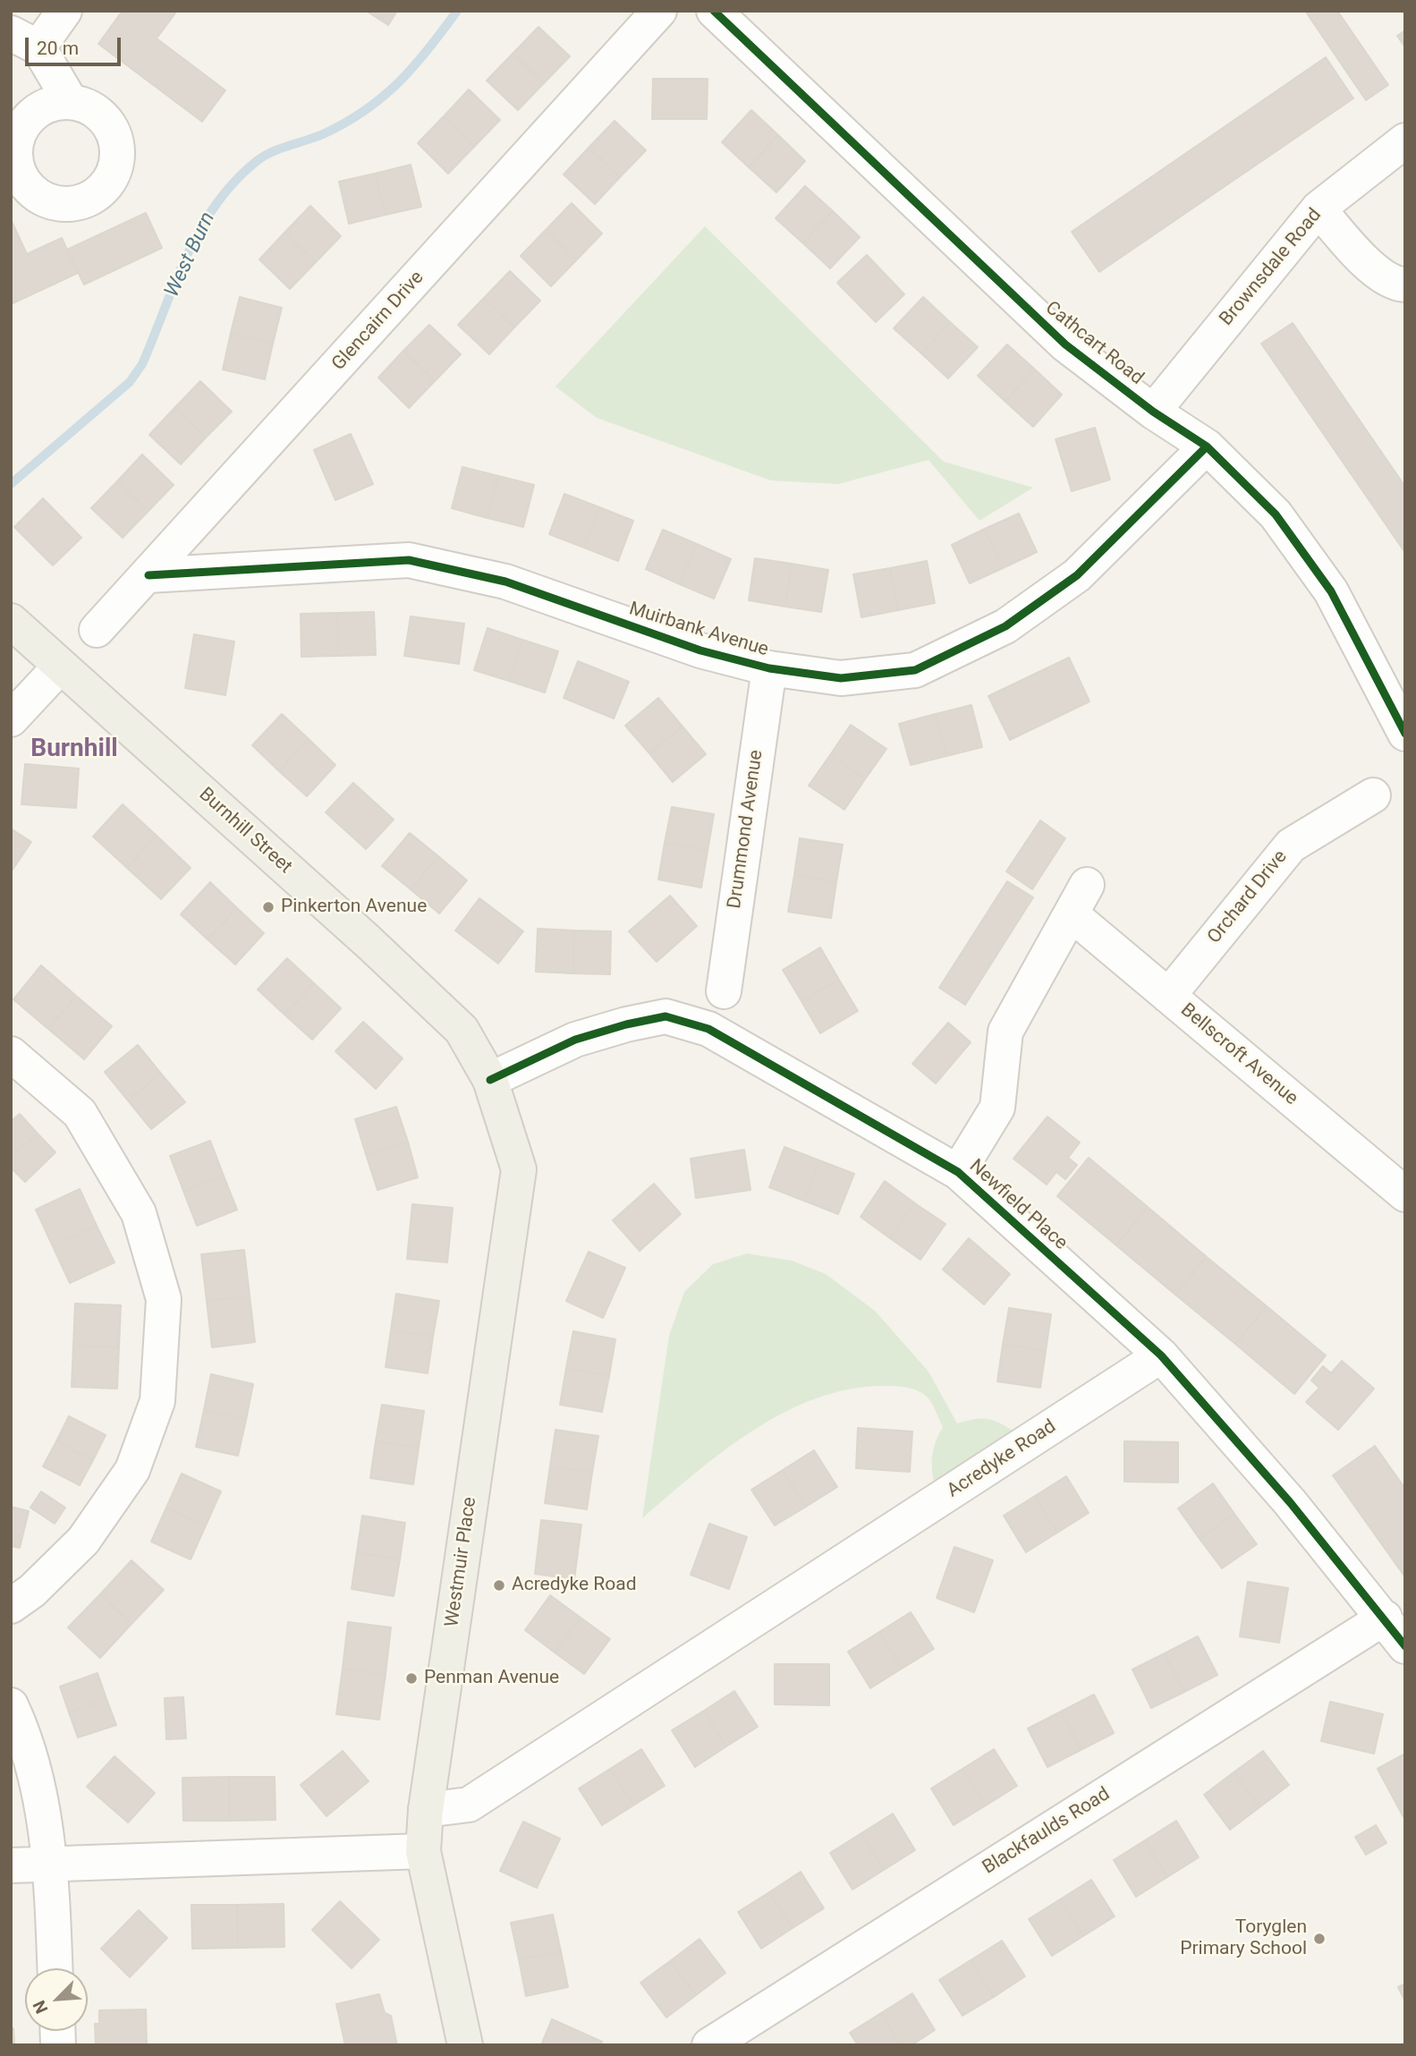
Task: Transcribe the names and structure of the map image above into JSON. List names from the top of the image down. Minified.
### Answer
{"streets":{"main road":["Burnhill Street","Westmuir Place"],"street":["Brownsdale Road","Glencairn Drive","Cathcart Road","Muirbank Avenue","Drummond Avenue","Orchard Drive","Bellscroft Avenue","Newfield Place","Acredyke Road","Blackfaulds Road"]},"crossings":[["Brownsdale Road","Cathcart Road"],["Glencairn Drive","Muirbank Avenue"],["Cathcart Road","Muirbank Avenue"],["Muirbank Avenue","Drummond Avenue"],["Burnhill Street","Newfield Place"],["Burnhill Street","Westmuir Place"],["Orchard Drive","Bellscroft Avenue"],["Newfield Place","Acredyke Road"],["Newfield Place","Westmuir Place"],["Newfield Place","Blackfaulds Road"],["Acredyke Road","Westmuir Place"]],"districts":["Burnhill"],"water":["West Burn"],"places":["Pinkerton Avenue","Acredyke Road","Penman Avenue","Toryglen Primary School"],"scale_bar":"20 m","north":"bottom left"}
